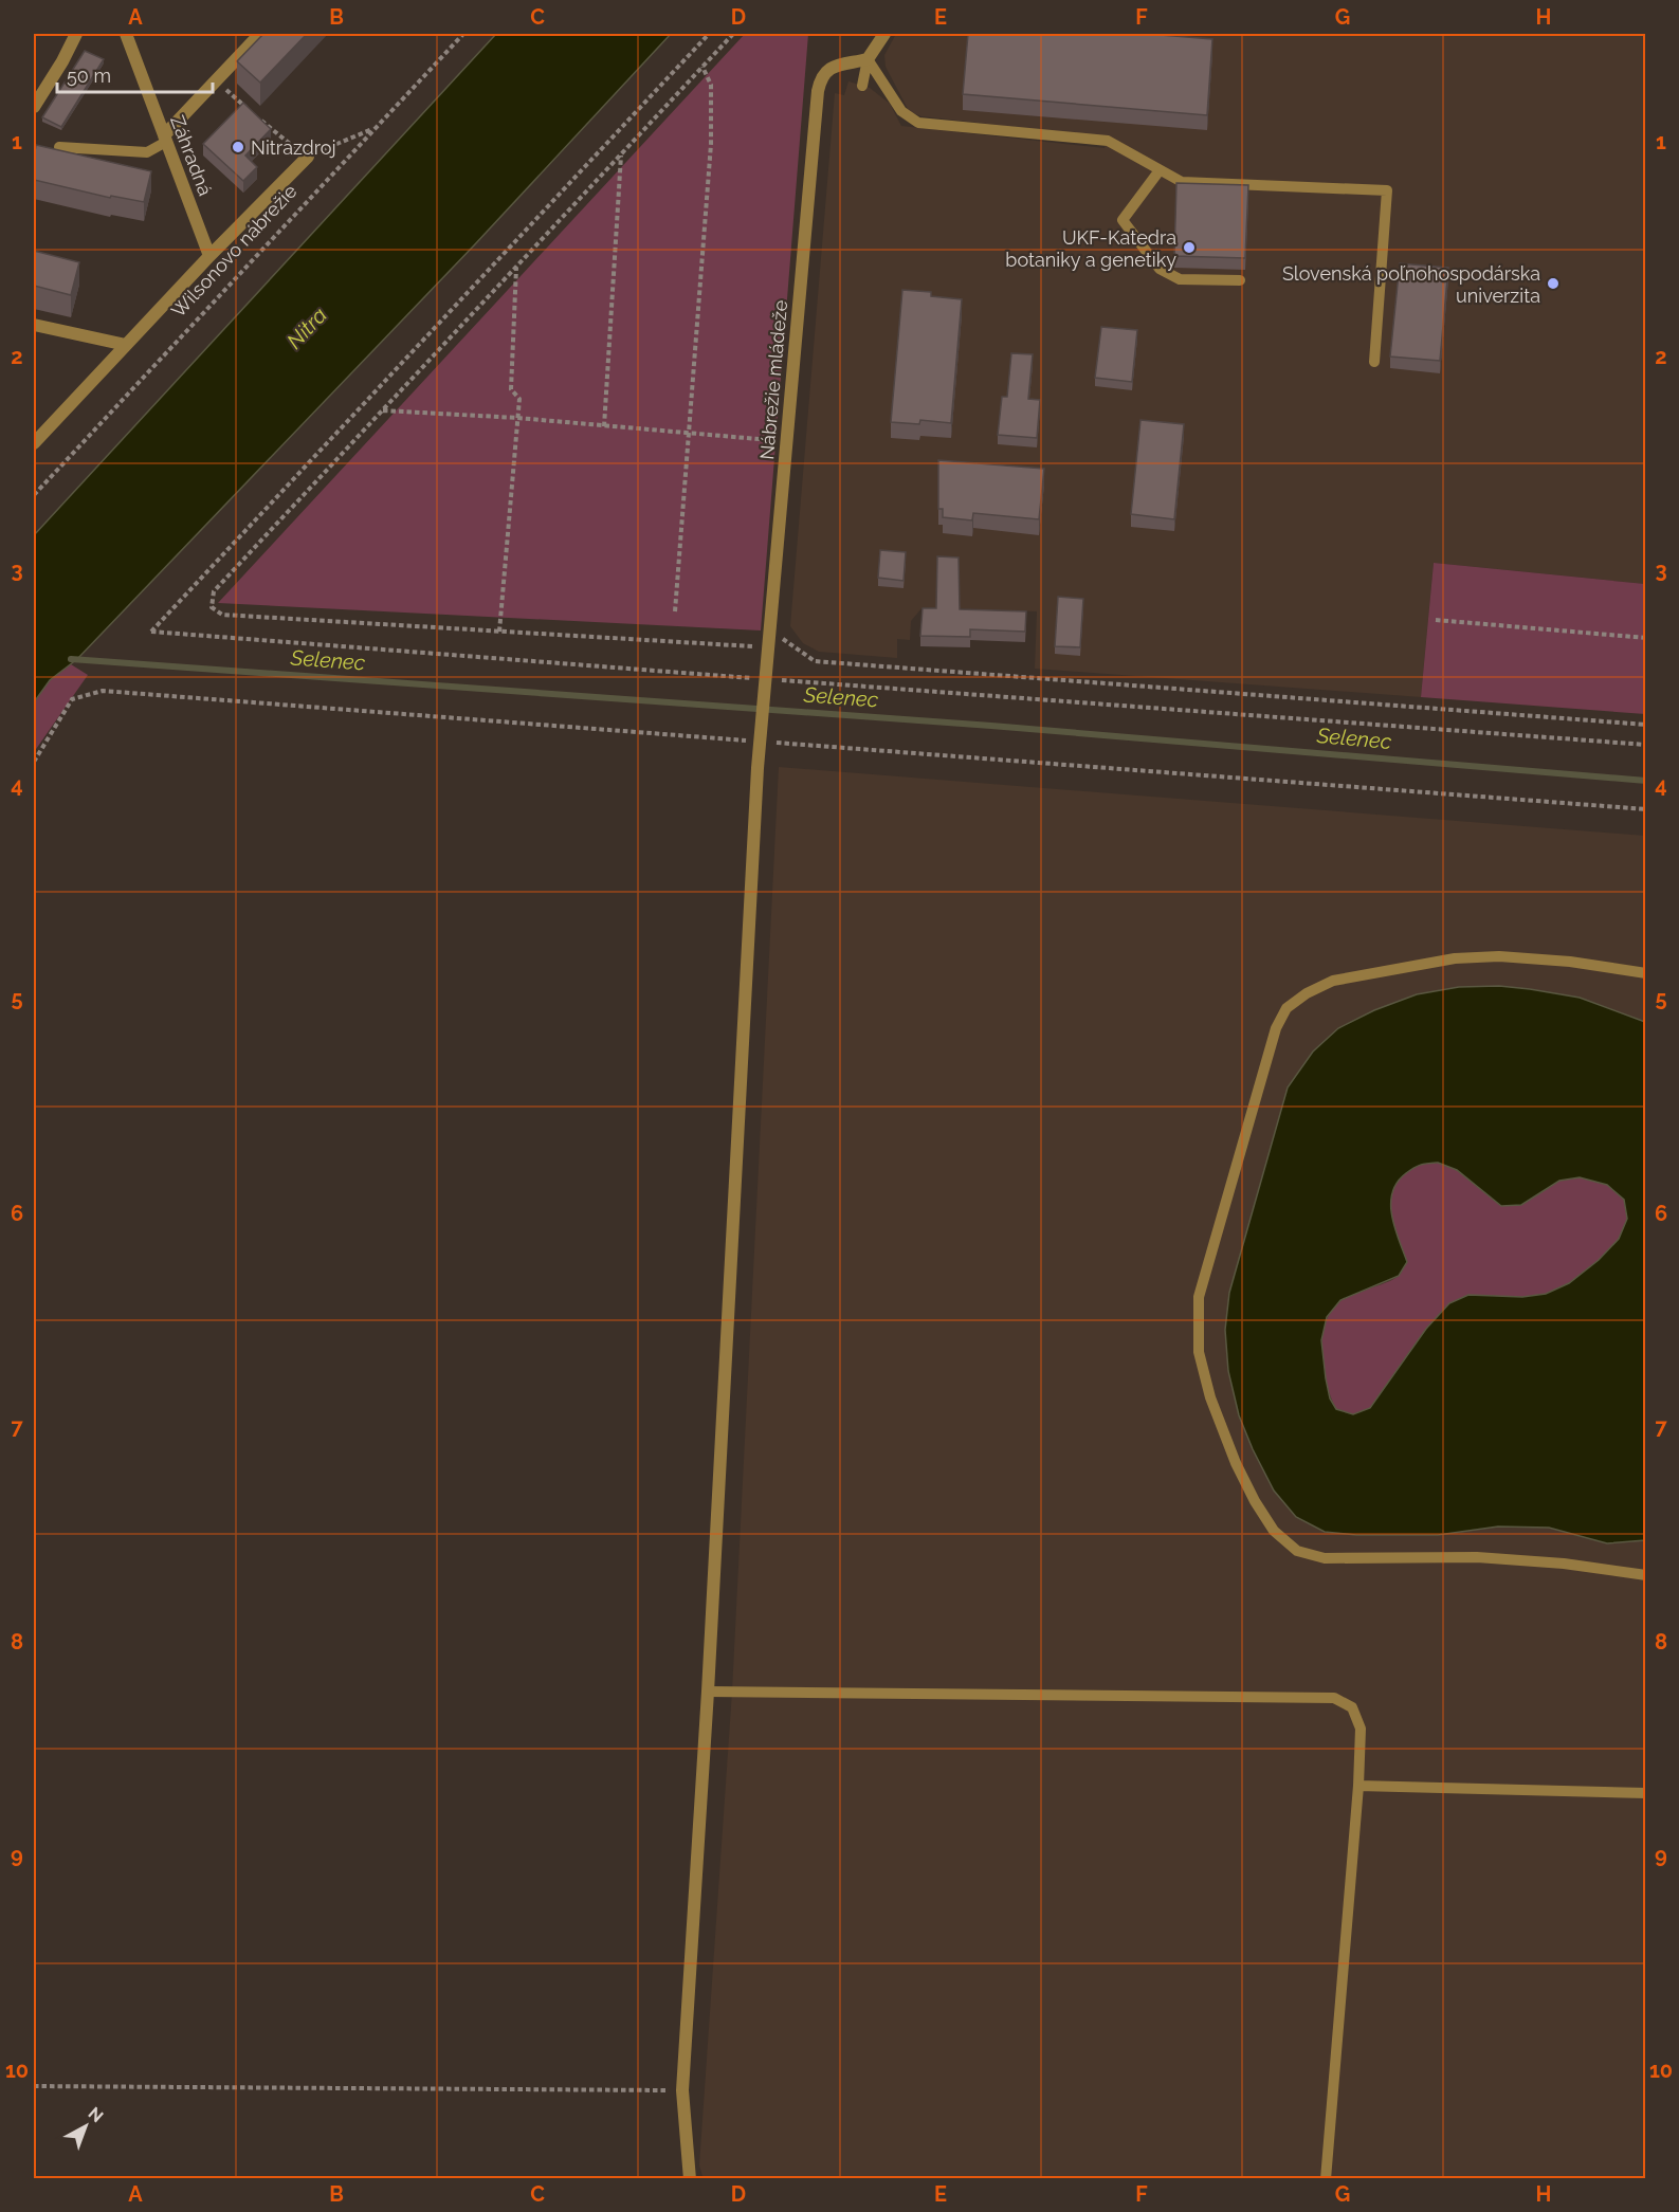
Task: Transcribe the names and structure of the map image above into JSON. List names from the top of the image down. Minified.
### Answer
{"streets":{"street":["Záhradná","Wilsonovo nábrežie","Nábrežie mládeže"]},"crossings":[["Záhradná","Wilsonovo nábrežie"]],"water":["Nitra","Selenec"],"places":["Nitrazdroj","UKF-Katedra botaniky a genetiky","Slovenská poľnohospodárska univerzita"],"scale_bar":"50 m","north":"top right","grid":{"columns":["A","B","C","D","E","F","G","H"],"rows":["1","2","3","4","5","6","7","8","9","10"]}}
